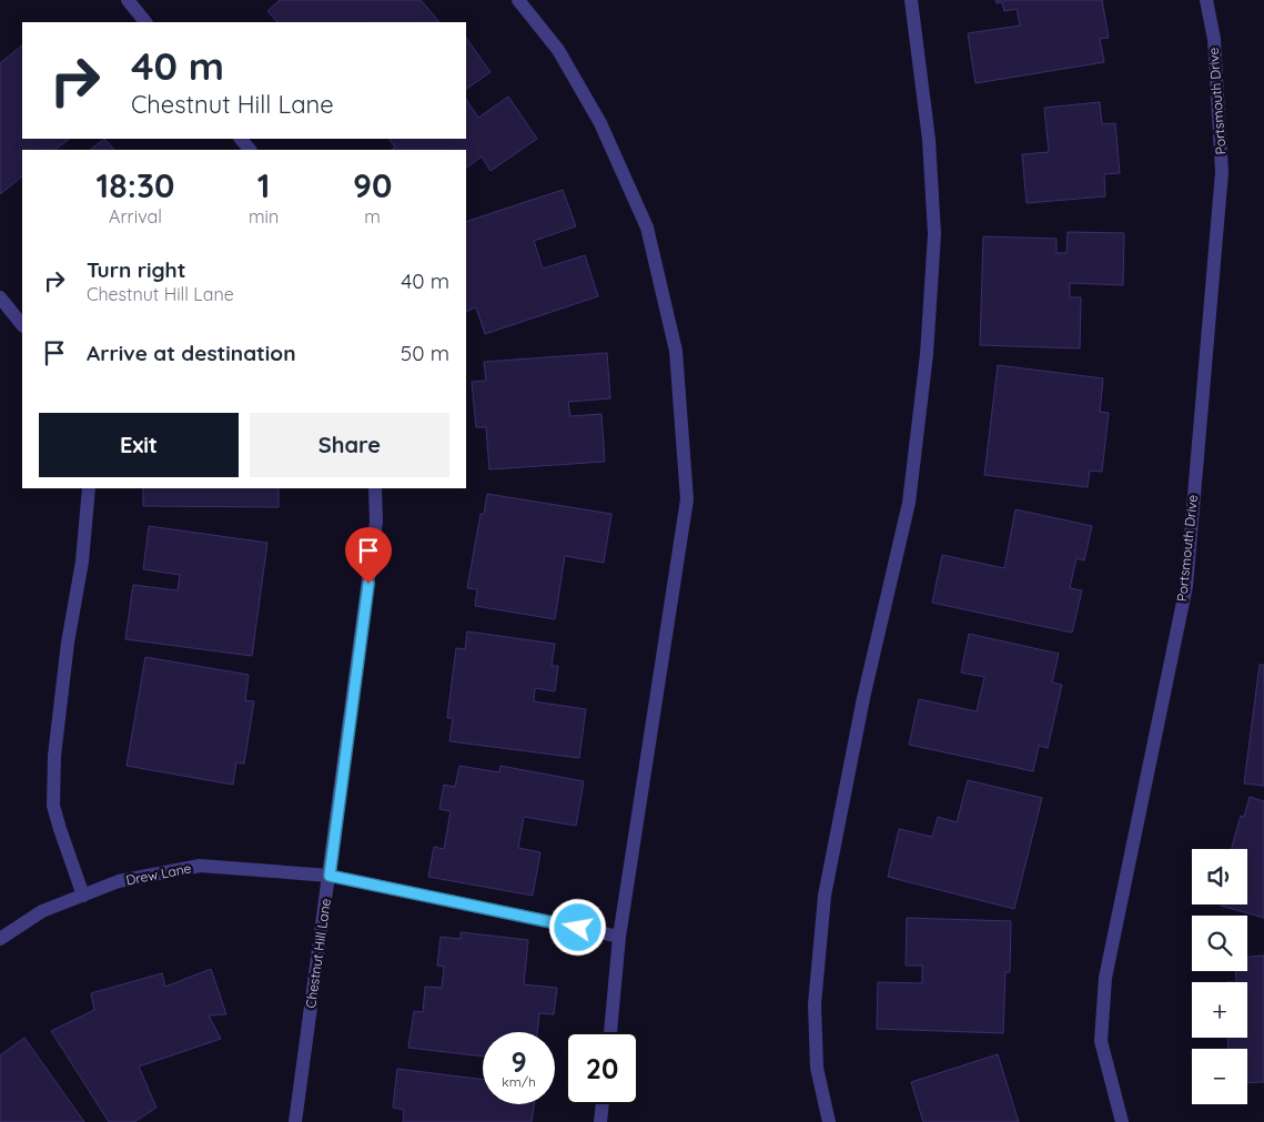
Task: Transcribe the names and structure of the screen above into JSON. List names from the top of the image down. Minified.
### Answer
{"streets":{"street":["Portsmouth Drive","Drew Lane","Chestnut Hill Lane"]},"crossings":[["Drew Lane","Chestnut Hill Lane"]],"page":{"turn":["40 m","Chestnut Hill Lane"],"eta":["18:30","Arrival","1","min","90","m"],"list":[{"name":"Turn right","note":"Chestnut Hill Lane","value":"40 m"},{"name":"Arrive at destination","value":"50 m"}],"buttons":["Exit","Share"],"map_buttons":["+","−"],"speed":"9 km/h","limit":"20"}}
